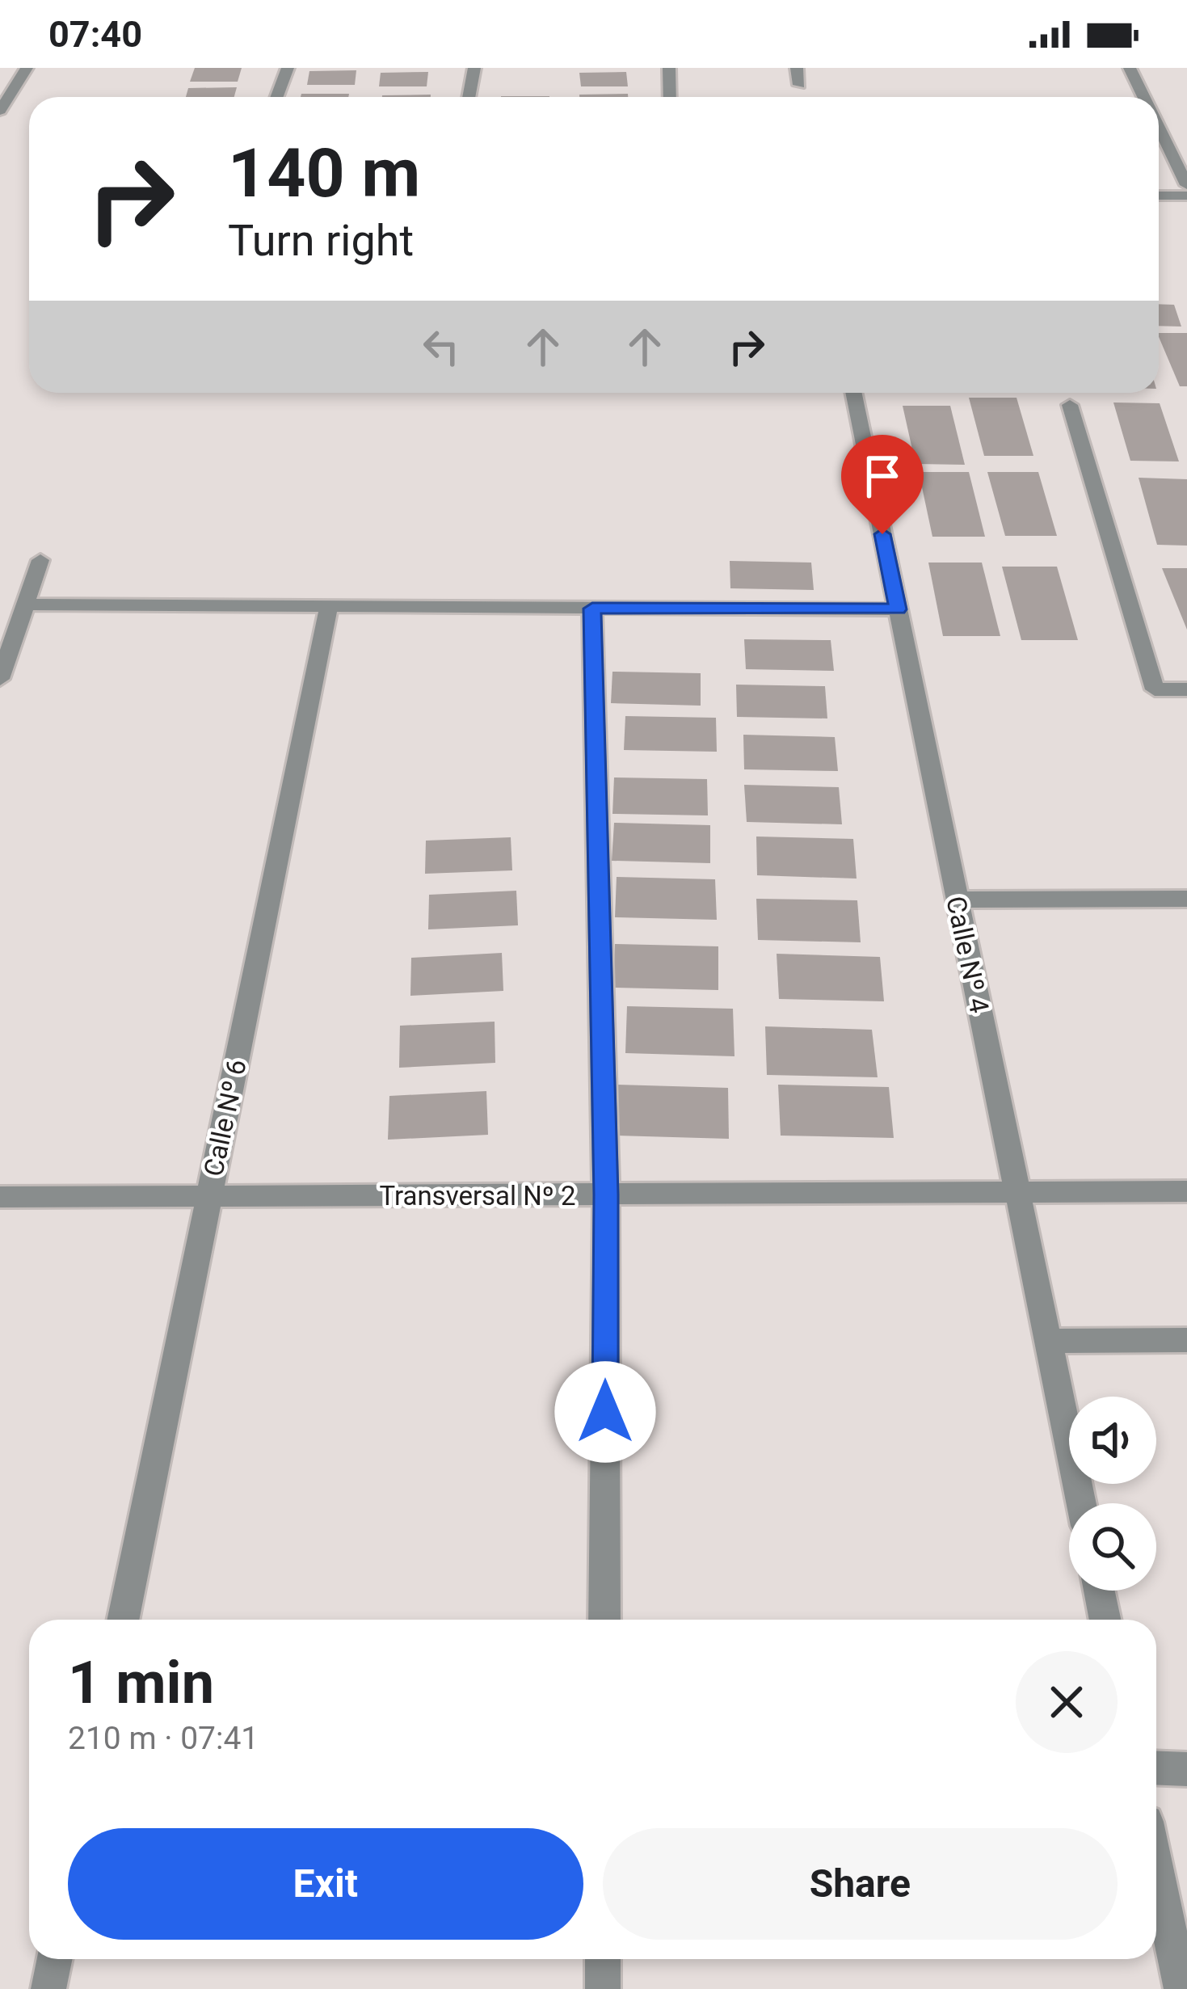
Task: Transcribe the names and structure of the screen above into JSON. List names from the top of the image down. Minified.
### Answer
{"streets":{"street":["Calle Nº 4","Calle Nº 6","Transversal Nº 2"]},"crossings":[["Calle Nº 4","Transversal Nº 2"],["Calle Nº 6","Transversal Nº 2"]],"page":{"status":"07:40","turn":["140 m","Turn right"],"heading":["1 min","210 m · 07:41"],"buttons":["Exit","Share"]}}
